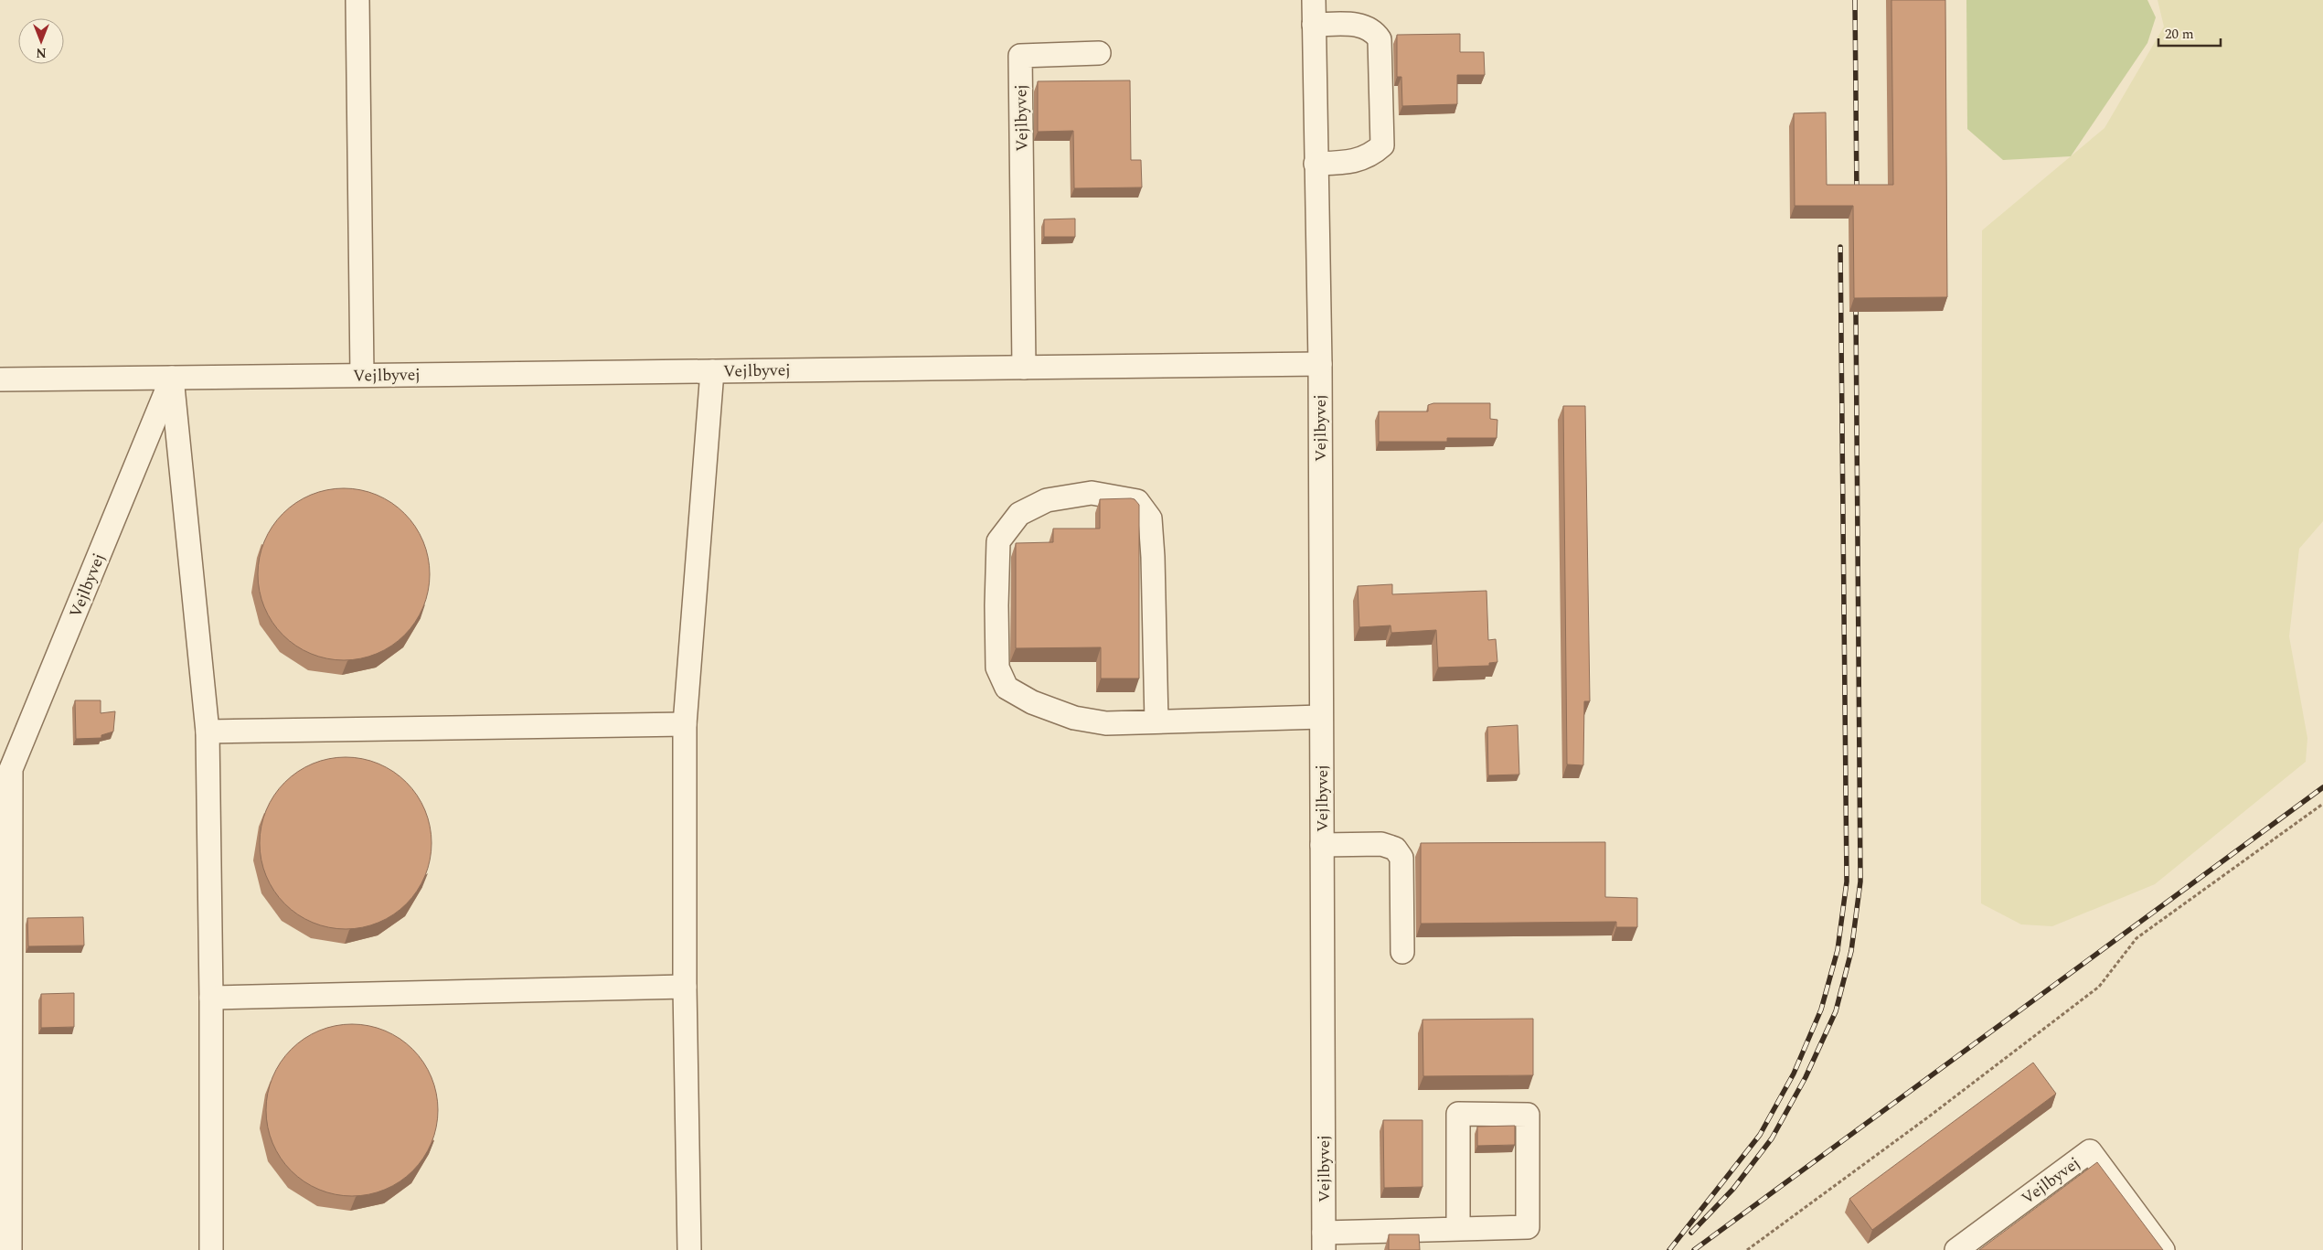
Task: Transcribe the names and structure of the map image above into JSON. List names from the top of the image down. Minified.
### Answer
{"streets":{"street":["Vejlbyvej"]},"scale_bar":"20 m","north":"bottom"}
